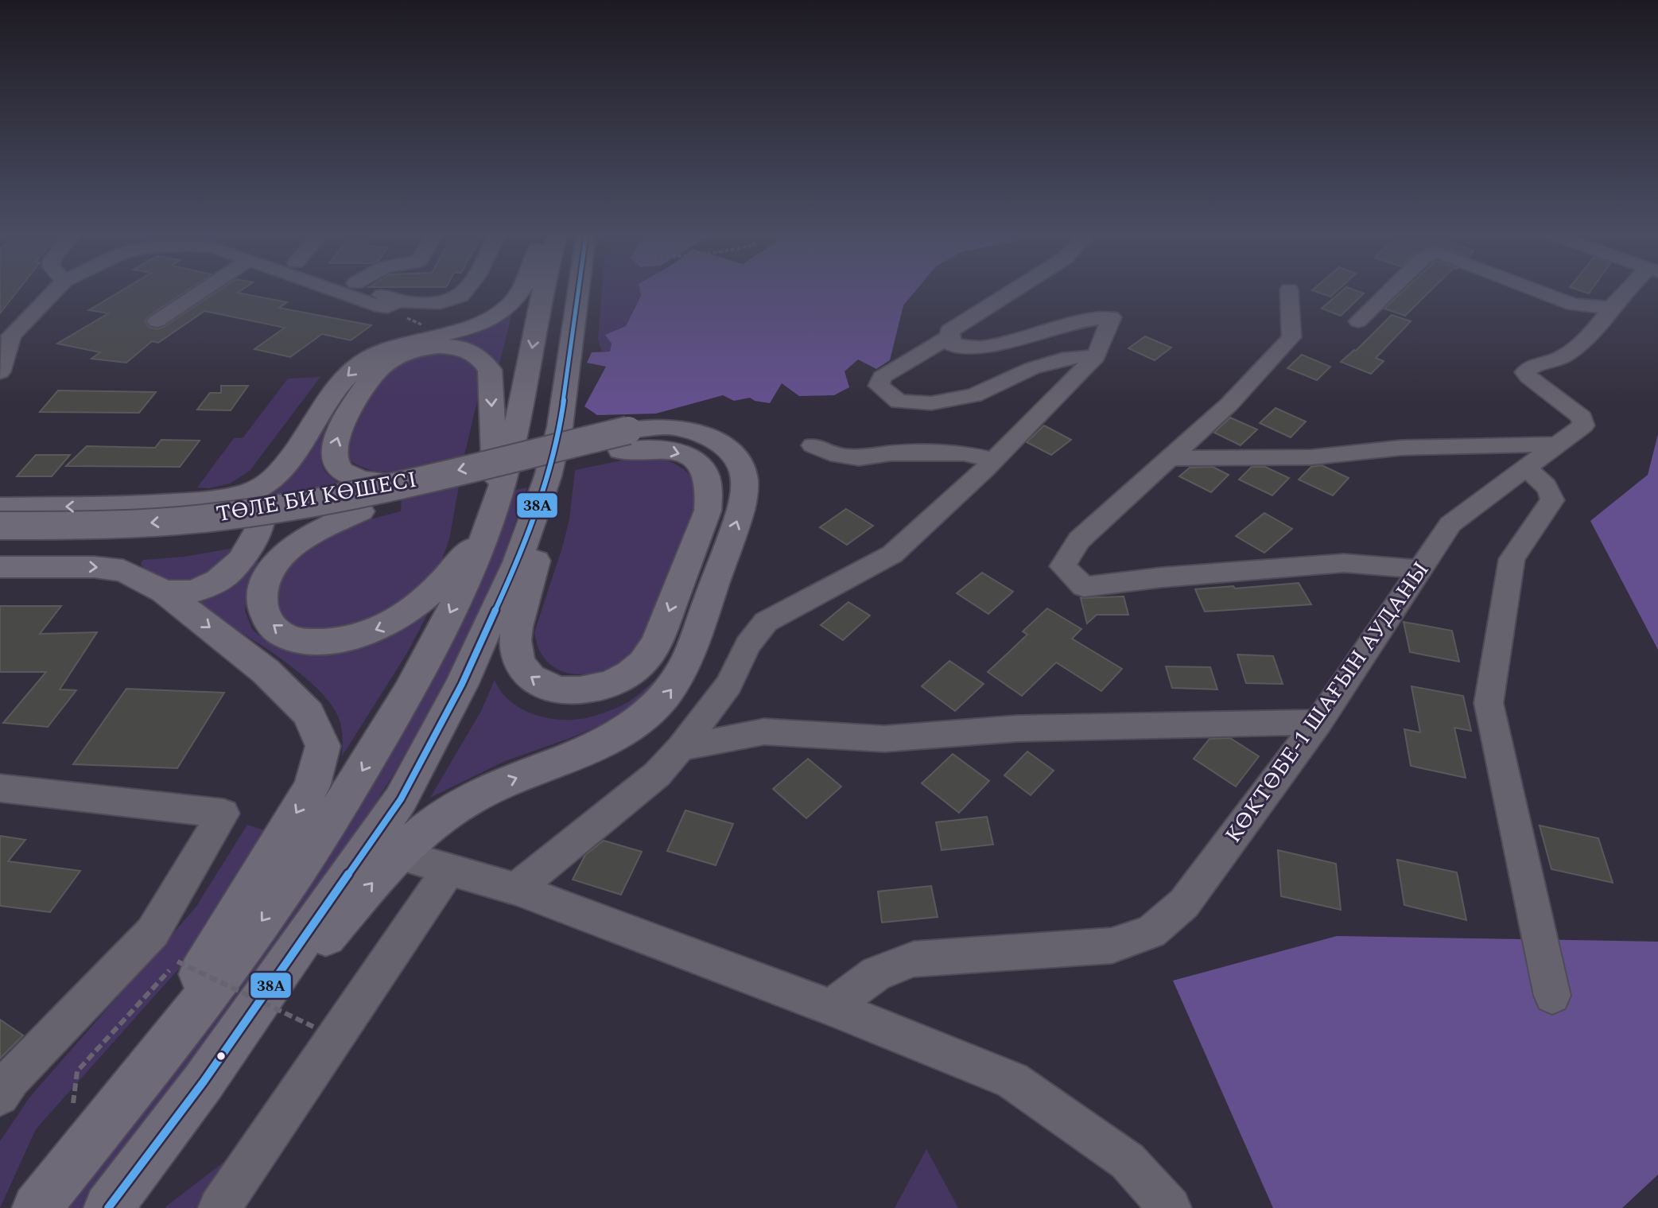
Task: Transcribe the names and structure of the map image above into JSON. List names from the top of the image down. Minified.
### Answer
{"streets":{"main road":["ТӨЛЕ БИ КӨШЕСІ"],"street":["КӨКТӨБЕ-1 ШАҒЫН АУДАНЫ"]},"lines":["transit line 38А"]}
